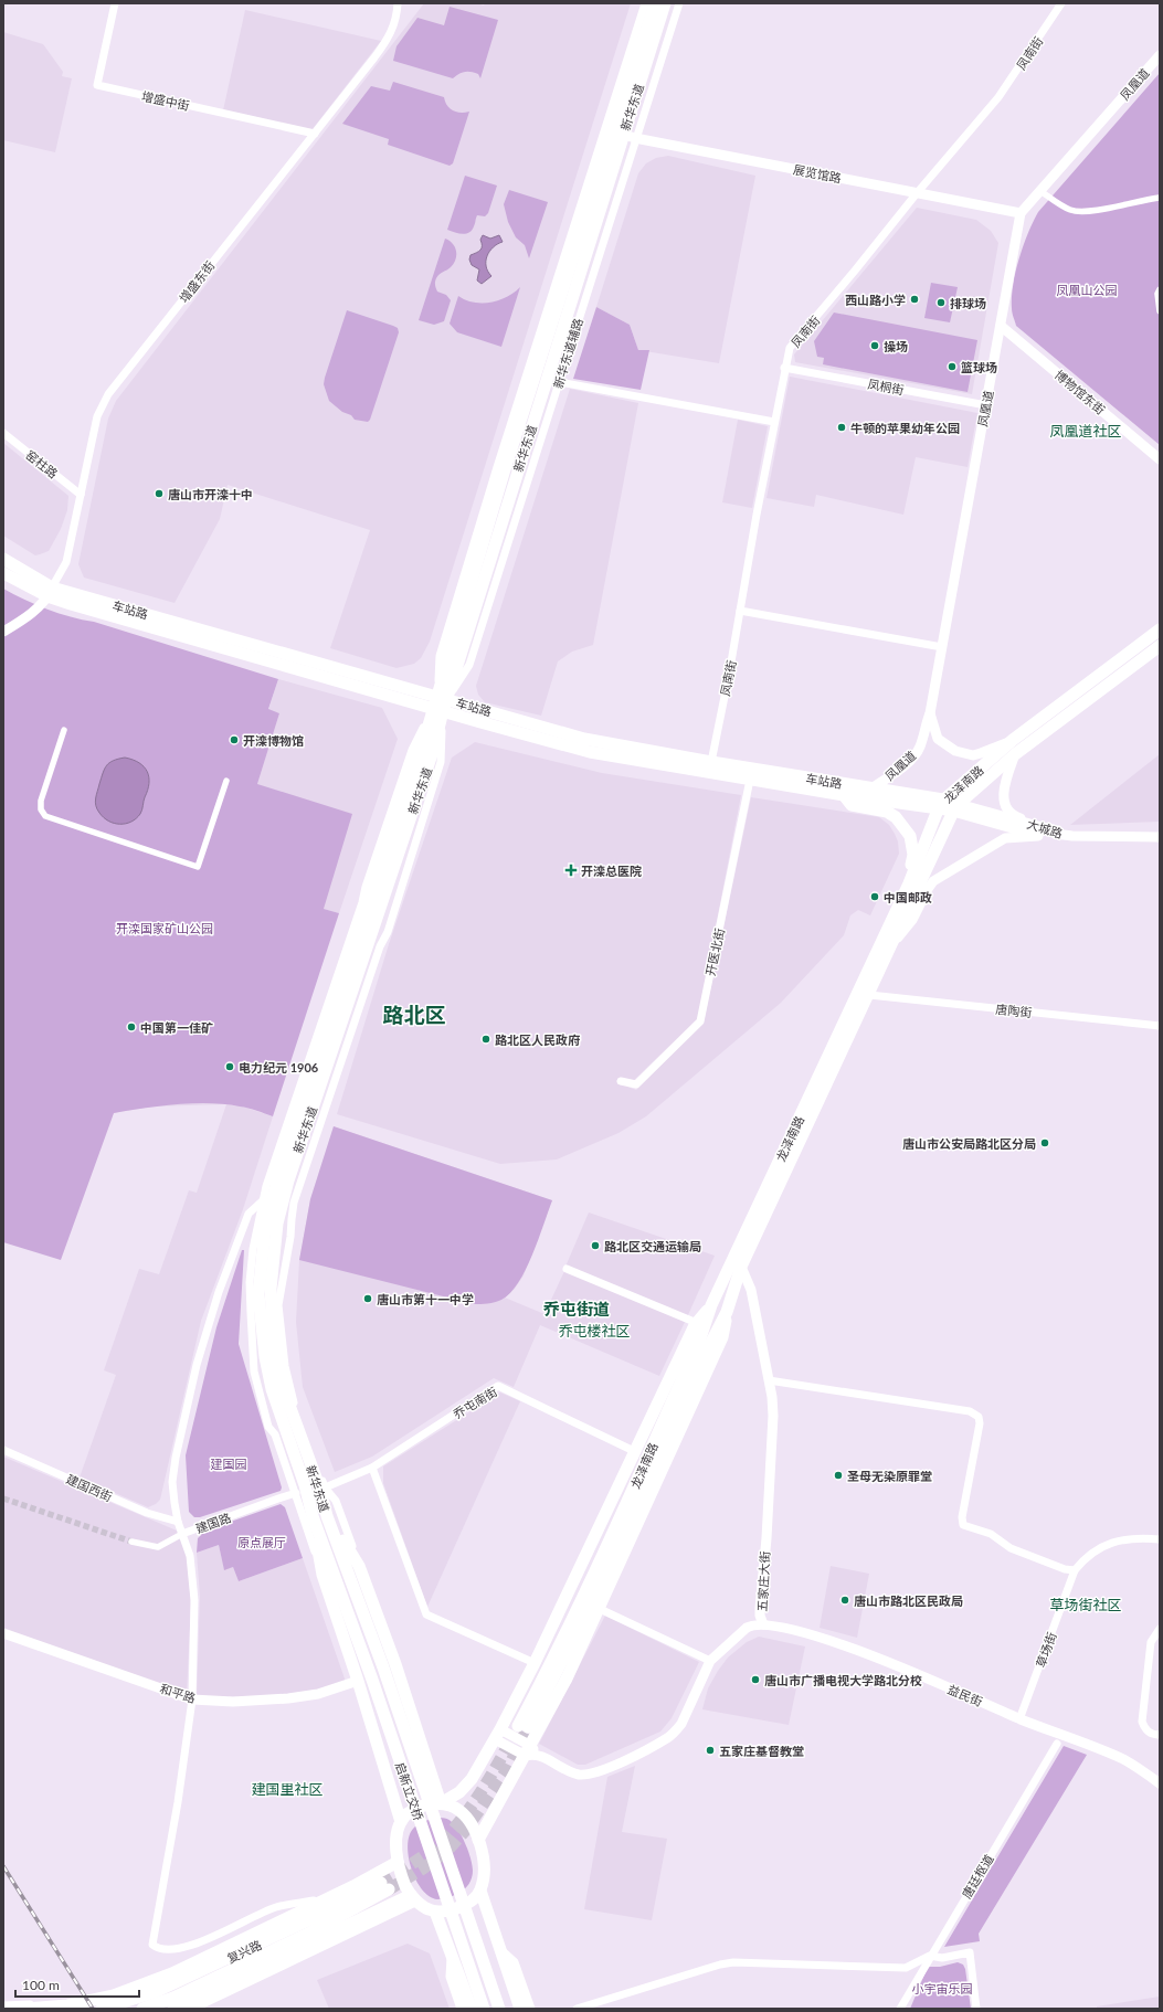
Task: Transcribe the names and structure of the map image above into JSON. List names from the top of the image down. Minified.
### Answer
{"streets":{"main road":["新华东道","车站路","龙泽南路","启新立交桥","复兴路"],"street":["凤南街","凤凰道","增盛中街","展览馆路","增盛东街","新华东道辅路","凤桐街","博物馆东街","窑柱路","大城路","开医北街","唐陶街","乔屯南街","建国西街","建国路","五家庄大街","草场街","和平路","益民街","唐廷枢道"]},"crossings":[["凤南街","展览馆路"],["凤南街","凤桐街"],["凤南街","车站路"],["凤凰道","展览馆路"],["凤凰道","凤桐街"],["凤凰道","博物馆东街"],["凤凰道","车站路"],["增盛中街","增盛东街"],["新华东道","展览馆路"],["新华东道","新华东道辅路"],["新华东道","车站路"],["新华东道","乔屯南街"],["新华东道","启新立交桥"],["展览馆路","新华东道辅路"],["增盛东街","窑柱路"],["增盛东街","车站路"],["新华东道辅路","车站路"],["车站路","龙泽南路"],["车站路","大城路"],["车站路","开医北街"],["龙泽南路","大城路"],["龙泽南路","唐陶街"],["龙泽南路","五家庄大街"],["五家庄大街","益民街"],["草场街","益民街"]],"districts":["凤凰道社区","路北区","乔屯街道","乔屯楼社区","草场街社区","建国里社区"],"parks":["凤凰山公园","开滦国家矿山公园","建国园","原点展厅","小宇宙乐园"],"places":{"other":["西山路小学","排球场","操场","篮球场","牛顿的苹果幼年公园","唐山市开滦十中","开滦博物馆","中国邮政","中国第一佳矿","路北区人民政府","电力纪元 1906","唐山市公安局路北区分局","路北区交通运输局","唐山市第十一中学","圣母无染原罪堂","唐山市路北区民政局","唐山市广播电视大学路北分校","五家庄基督教堂"],"health":["开滦总医院"]},"scale_bar":"100 m"}
